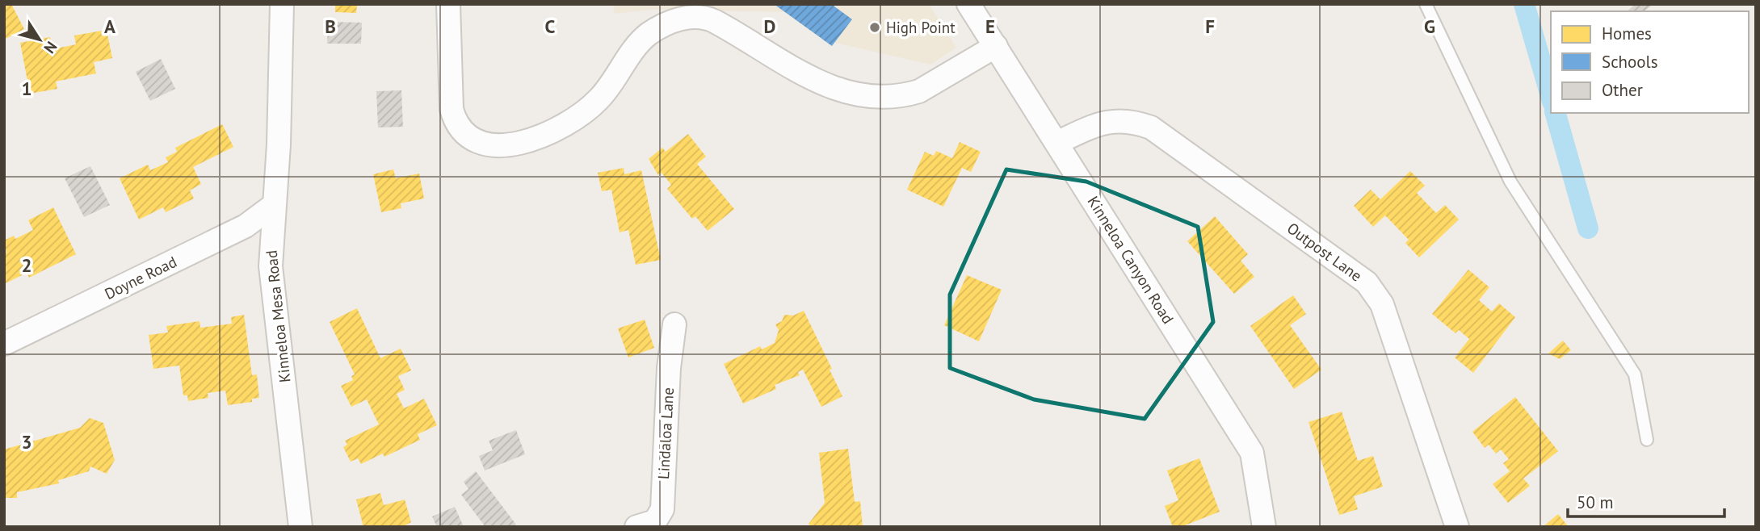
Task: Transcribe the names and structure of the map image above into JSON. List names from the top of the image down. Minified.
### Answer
{"streets":{"street":["Outpost Lane","Kinneloa Canyon Road","Doyne Road","Kinneloa Mesa Road","Lindaloa Lane"]},"crossings":[["Outpost Lane","Kinneloa Canyon Road"],["Doyne Road","Kinneloa Mesa Road"]],"places":["High Point"],"legend":["Homes","Schools","Other"],"scale_bar":"50 m","north":"bottom right","grid":{"columns":["A","B","C","D","E","F","G"],"rows":["1","2","3"]}}
